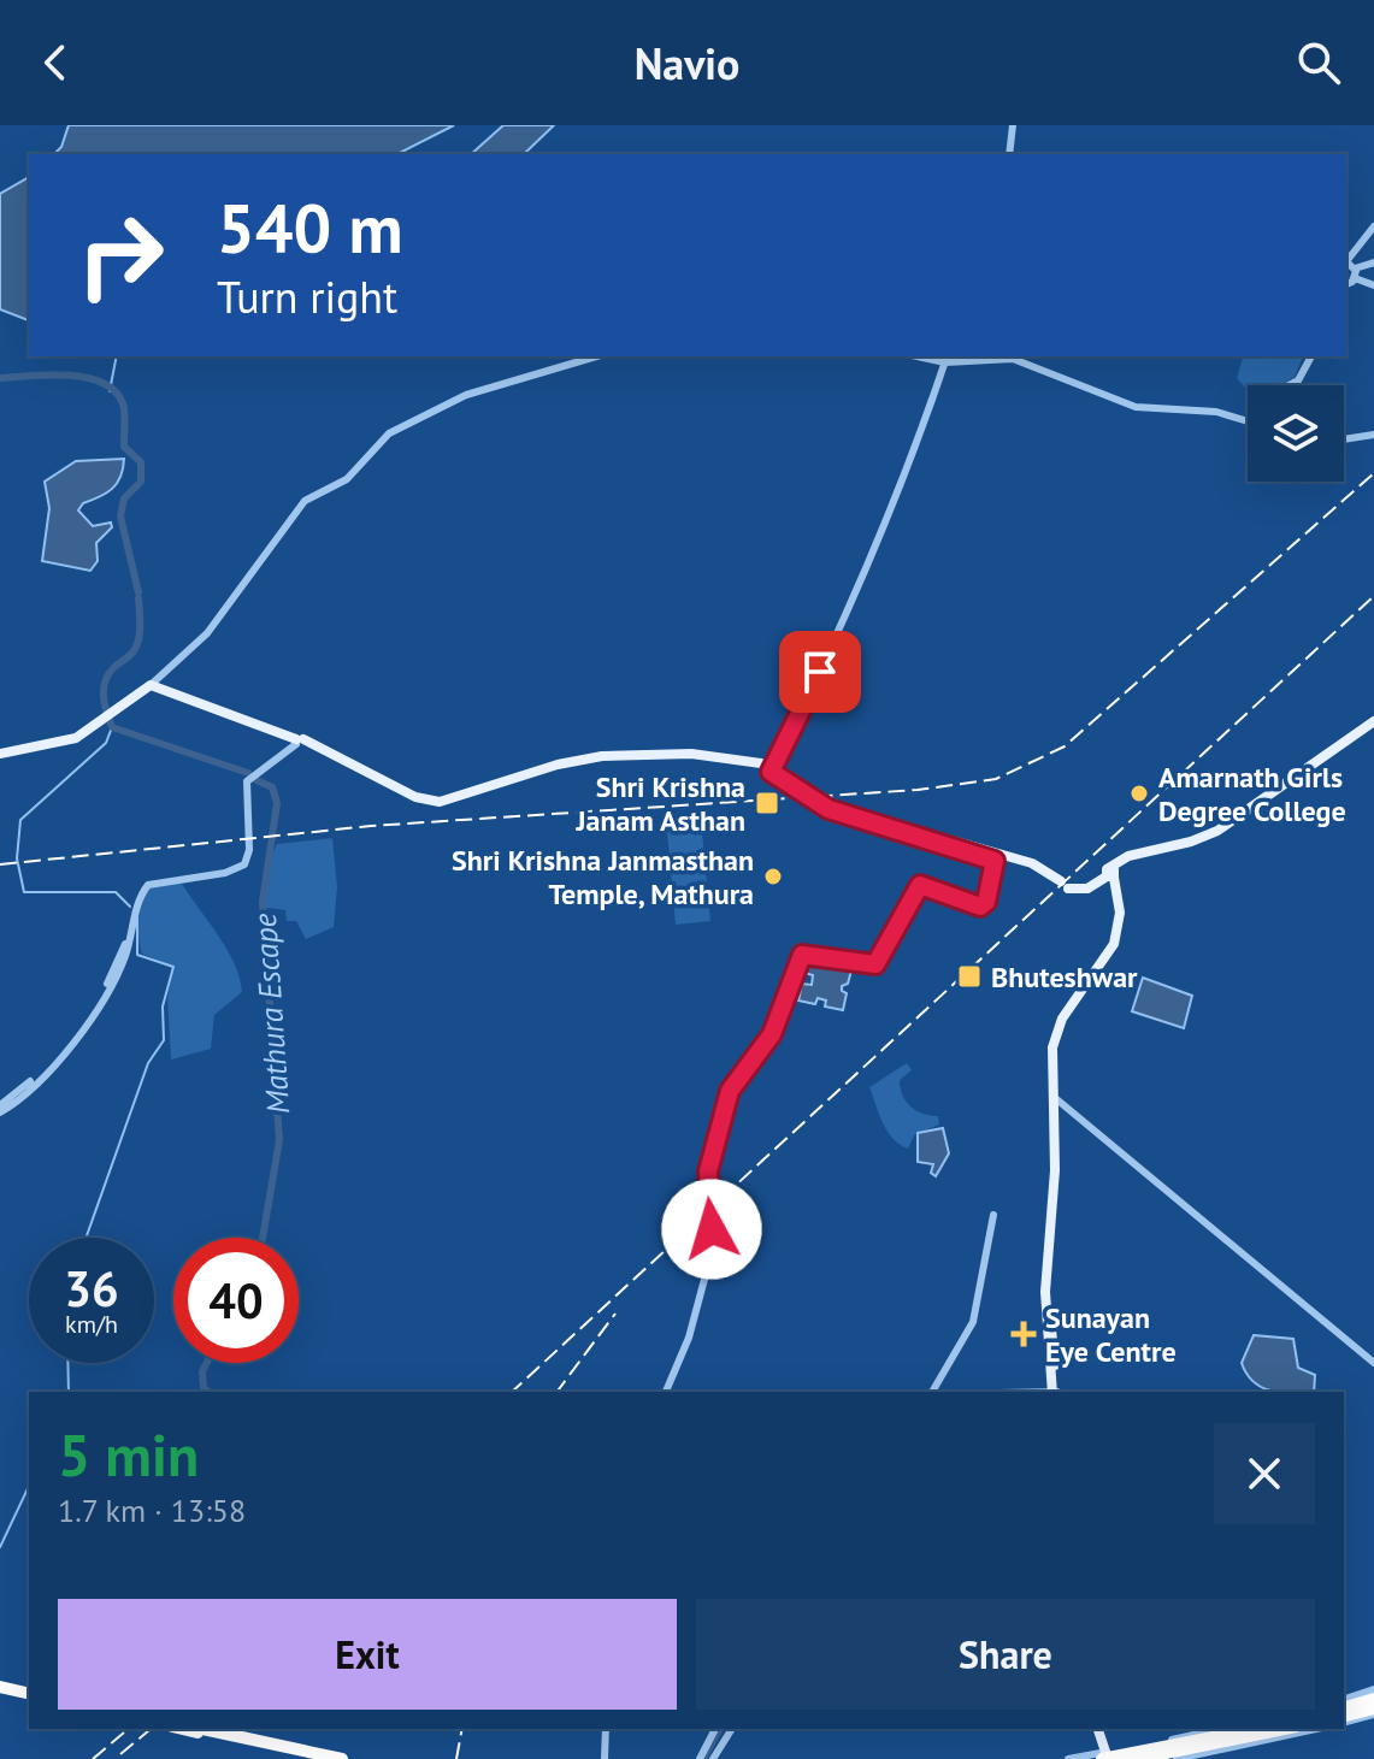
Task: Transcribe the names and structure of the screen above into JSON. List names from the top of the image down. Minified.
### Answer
{"water":["Mathura Escape"],"places":{"other":["Amarnath Girls Degree College","Shri Krishna Janmasthan Temple, Mathura"],"transit":["Shri Krishna Janam Asthan","Bhuteshwar"],"health":["Sunayan Eye Centre"]},"page":{"header":"Navio","turn":["540 m","Turn right"],"speed":"36 km/h","limit":"40","heading":["5 min","1.7 km · 13:58"],"buttons":["Exit","Share"]}}
